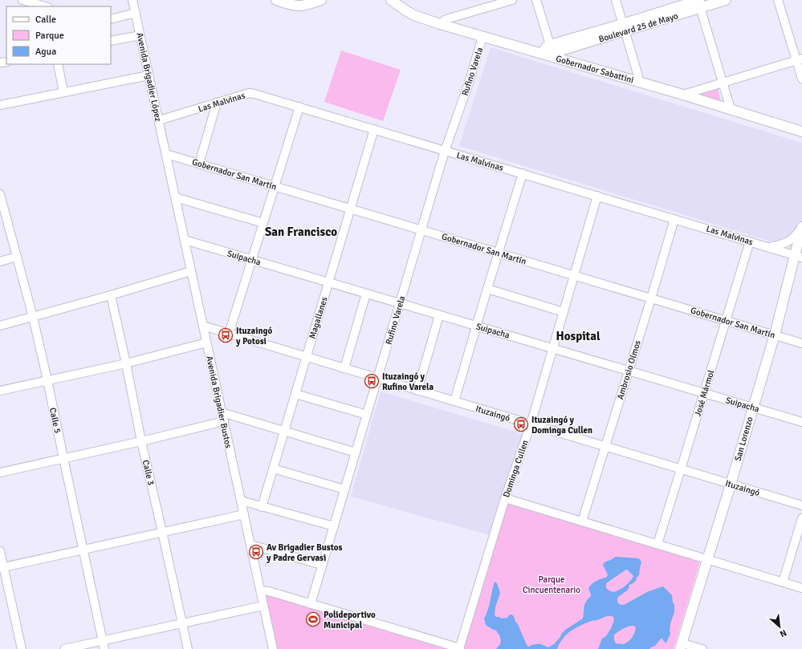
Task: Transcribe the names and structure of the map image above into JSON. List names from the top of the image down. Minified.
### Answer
{"streets":{"main road":["Boulevard 25 de Mayo","Gobernador Sabattini","San Lorenzo"],"street":["Rufino Varela","Avenida Brigadier López","Las Malvinas","Gobernador San Martín","Suipacha","Magallanes","Ambrosio Olmos","José Mármol","Avenida Brigadier Bustos","Ituzaingó","Calle 5","Dominga Cullen","Calle 3"]},"crossings":[["Boulevard 25 de Mayo","Gobernador Sabattini"],["Gobernador Sabattini","Rufino Varela"],["Rufino Varela","Las Malvinas"],["Rufino Varela","Gobernador San Martín"],["Rufino Varela","Suipacha"],["Rufino Varela","Ituzaingó"],["Avenida Brigadier López","Las Malvinas"],["Avenida Brigadier López","Gobernador San Martín"],["Avenida Brigadier López","Avenida Brigadier Bustos"],["Las Malvinas","Magallanes"],["Las Malvinas","Ambrosio Olmos"],["Las Malvinas","José Mármol"],["Las Malvinas","San Lorenzo"],["Las Malvinas","Dominga Cullen"],["Gobernador San Martín","Magallanes"],["Gobernador San Martín","Ambrosio Olmos"],["Gobernador San Martín","José Mármol"],["Gobernador San Martín","Avenida Brigadier Bustos"],["Gobernador San Martín","San Lorenzo"],["Gobernador San Martín","Dominga Cullen"],["Suipacha","Magallanes"],["Suipacha","Ambrosio Olmos"],["Suipacha","José Mármol"],["Suipacha","Avenida Brigadier Bustos"],["Suipacha","San Lorenzo"],["Suipacha","Dominga Cullen"],["Magallanes","Ituzaingó"],["Ambrosio Olmos","Ituzaingó"],["José Mármol","Ituzaingó"],["Avenida Brigadier Bustos","Ituzaingó"],["Ituzaingó","San Lorenzo"],["Ituzaingó","Dominga Cullen"]],"districts":["San Francisco","Hospital"],"parks":["Parque Cincuentenario"],"places":{"bus stop":["Ituzaingó y Potosi","Ituzaingó y Rufino Varela","Ituzaingó y Dominga Cullen","Av Brigadier Bustos y Padre Gervasi"],"sports":["Polideportivo Municipal"]},"legend":["Calle","Parque","Agua"],"north":"bottom right"}
